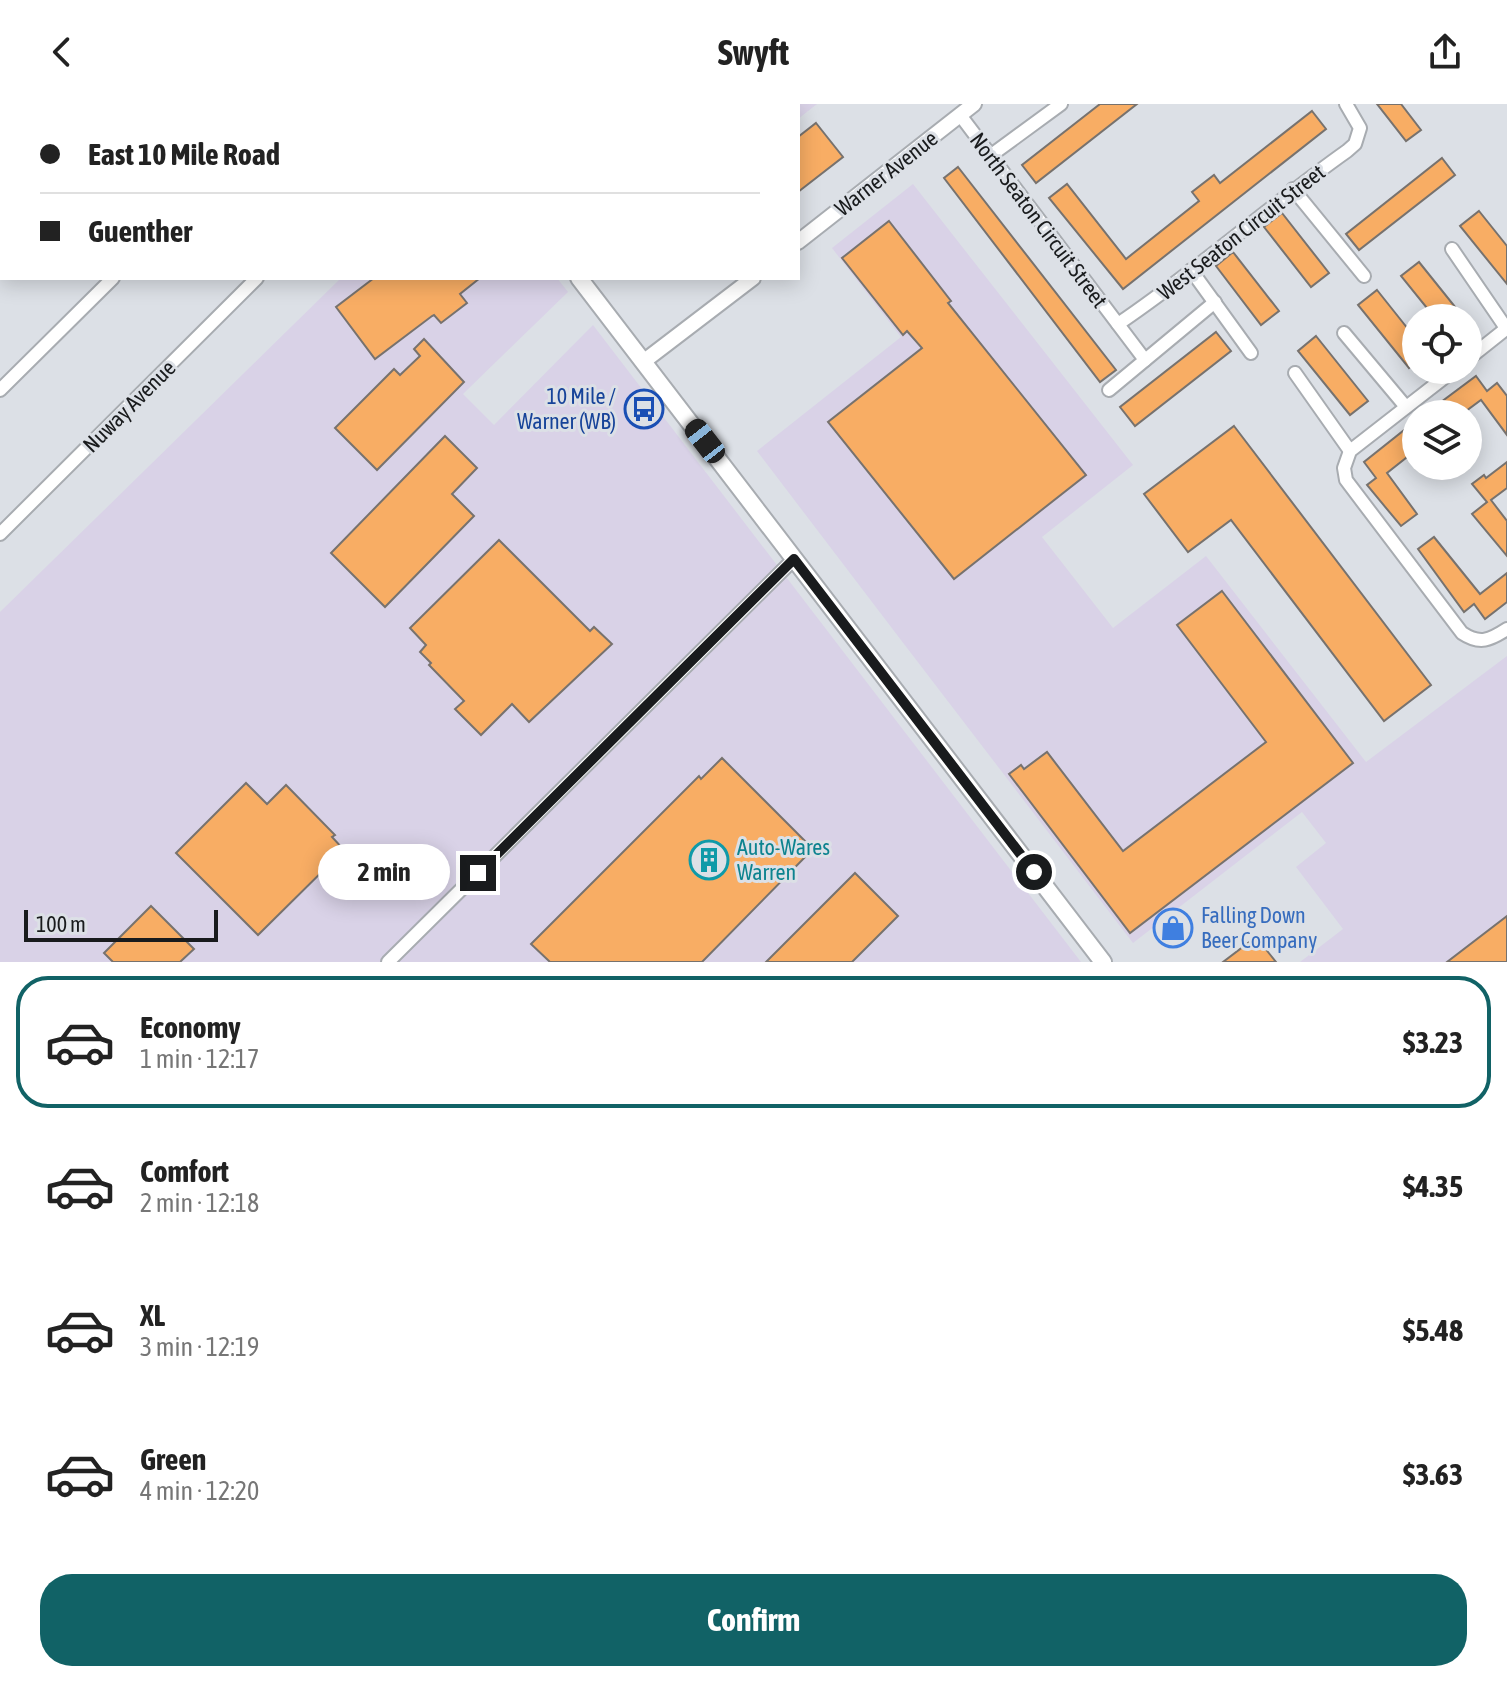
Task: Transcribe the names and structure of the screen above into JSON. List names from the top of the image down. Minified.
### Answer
{"streets":{"street":["Warner Avenue","North Seaton Circuit Street","West Seaton Circuit Street","Nuway Avenue"]},"crossings":[["Warner Avenue","North Seaton Circuit Street"],["North Seaton Circuit Street","West Seaton Circuit Street"]],"places":{"bus stop":["10 Mile / Warner (WB)"],"building":["Auto-Wares Warren"],"shop":["Falling Down Beer Company"]},"scale_bar":"100 m","page":{"header":"Swyft","banner":["East 10 Mile Road","Guenther"],"bubble":"2 min","scale":"100 m","list":[{"name":"Economy","note":"1 min · 12:17","value":"$3.23"},{"name":"Comfort","note":"2 min · 12:18","value":"$4.35"},{"name":"XL","note":"3 min · 12:19","value":"$5.48"},{"name":"Green","note":"4 min · 12:20","value":"$3.63"}],"buttons":"Confirm"}}
